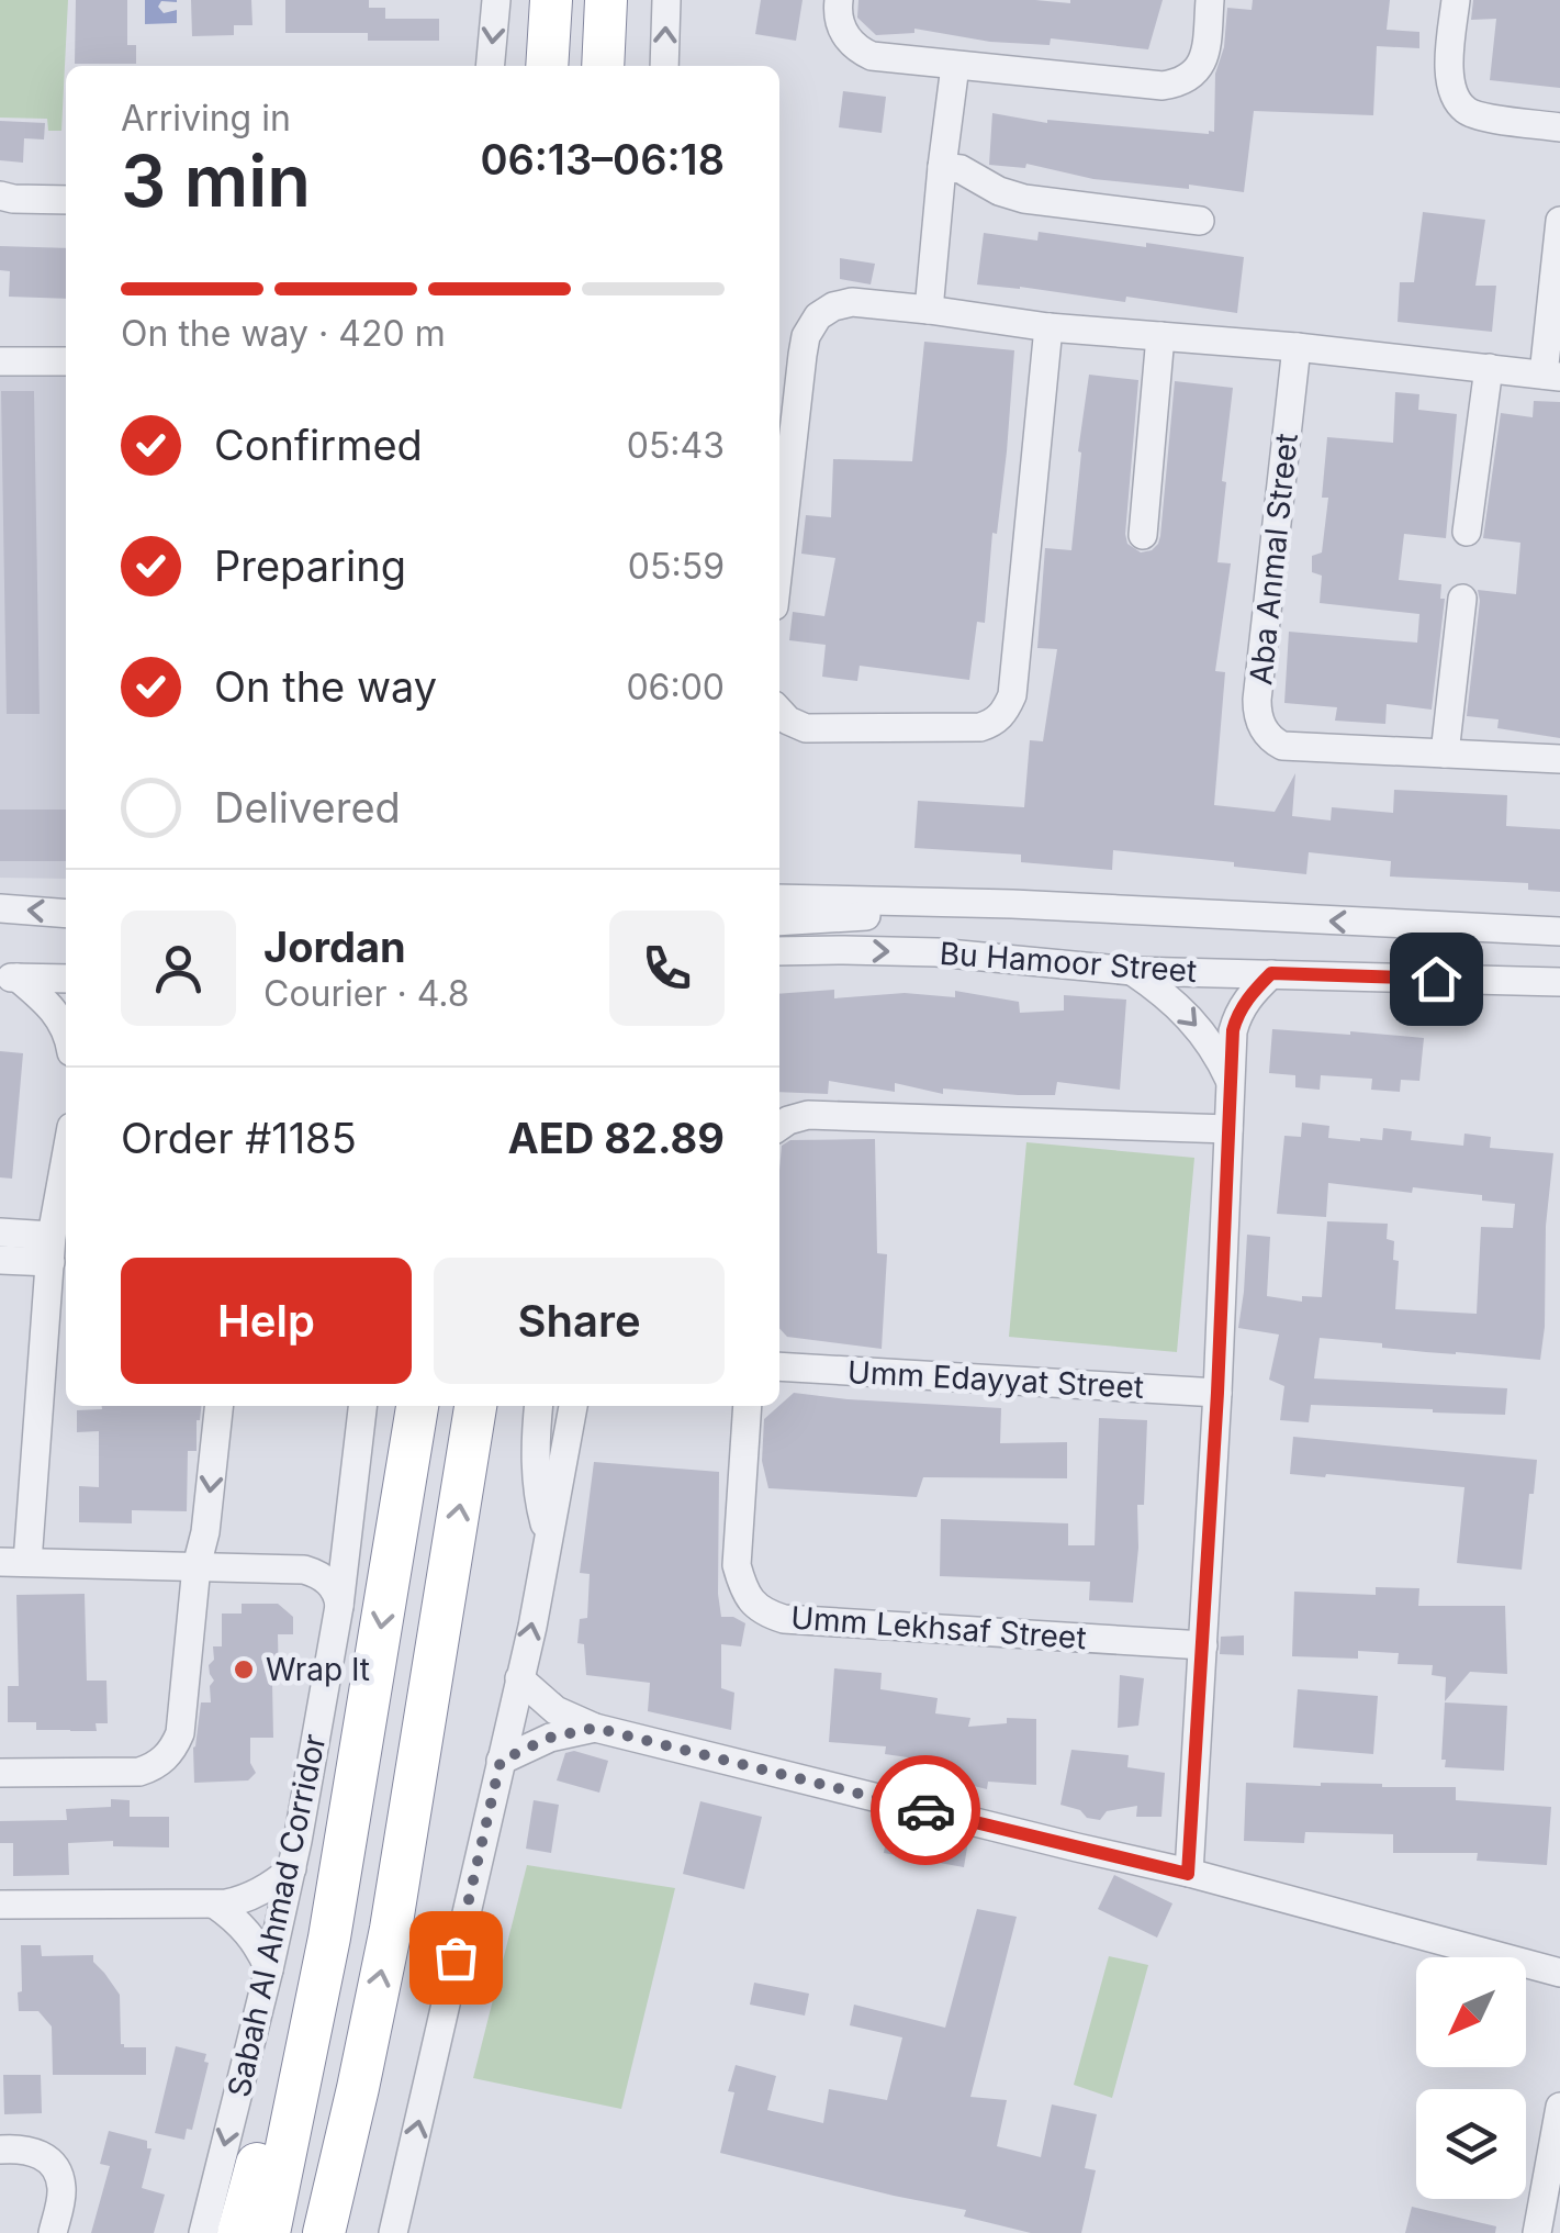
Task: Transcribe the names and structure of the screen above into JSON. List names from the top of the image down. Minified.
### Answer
{"streets":{"highway":["Sabah Al Ahmad Corridor"],"street":["Aba Anmal Street","Bu Hamoor Street","Umm Edayyat Street","Umm Lekhsaf Street"]},"places":["Wrap It"],"north":"bottom left","page":{"heading":["3 min","Arriving in","06:13–06:18"],"panel":["Jordan","Courier · 4.8","Order #1185","AED 82.89"],"bar":"On the way · 420 m","list":[["Confirmed","05:43"],["Preparing","05:59"],["On the way","06:00"],"Delivered"],"buttons":["Help","Share"]}}
